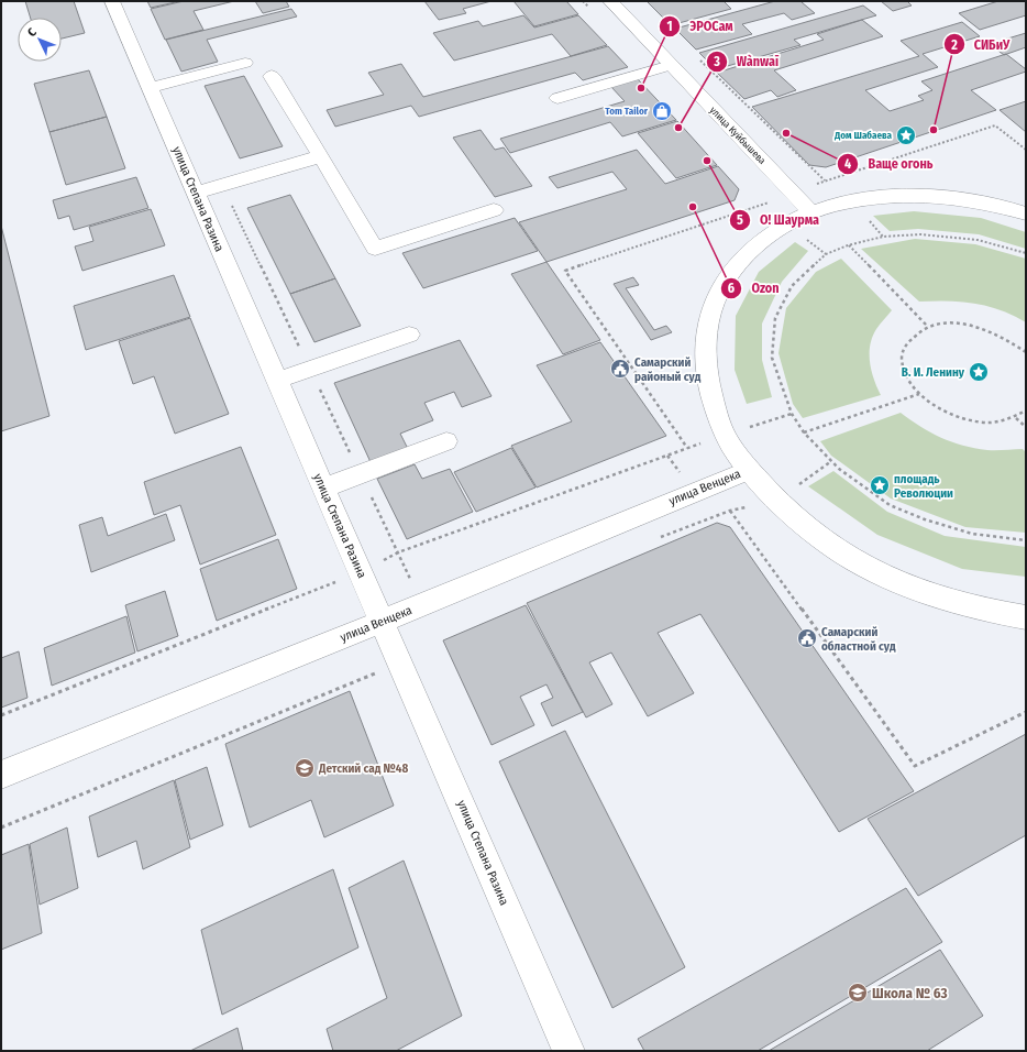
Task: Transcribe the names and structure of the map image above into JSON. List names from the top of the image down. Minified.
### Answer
{"streets":{"street":["улица Куйбышева","улица Степана Разина","улица Венцека"]},"crossings":[["улица Степана Разина","улица Венцека"]],"places":{"other":["ЭРОСам","Wànwaī","СИБиУ","Ваще огонь","О! Шаурма","Ozon"],"shop":["Tom Tailor"],"place":["Дом Шабаева","В. И. Ленину","площадь Революции"],"public building":["Самарский районый суд","Самарский областной суд"],"school or university":["Детский сад №48","Школа № 63"]},"north":"top left"}
